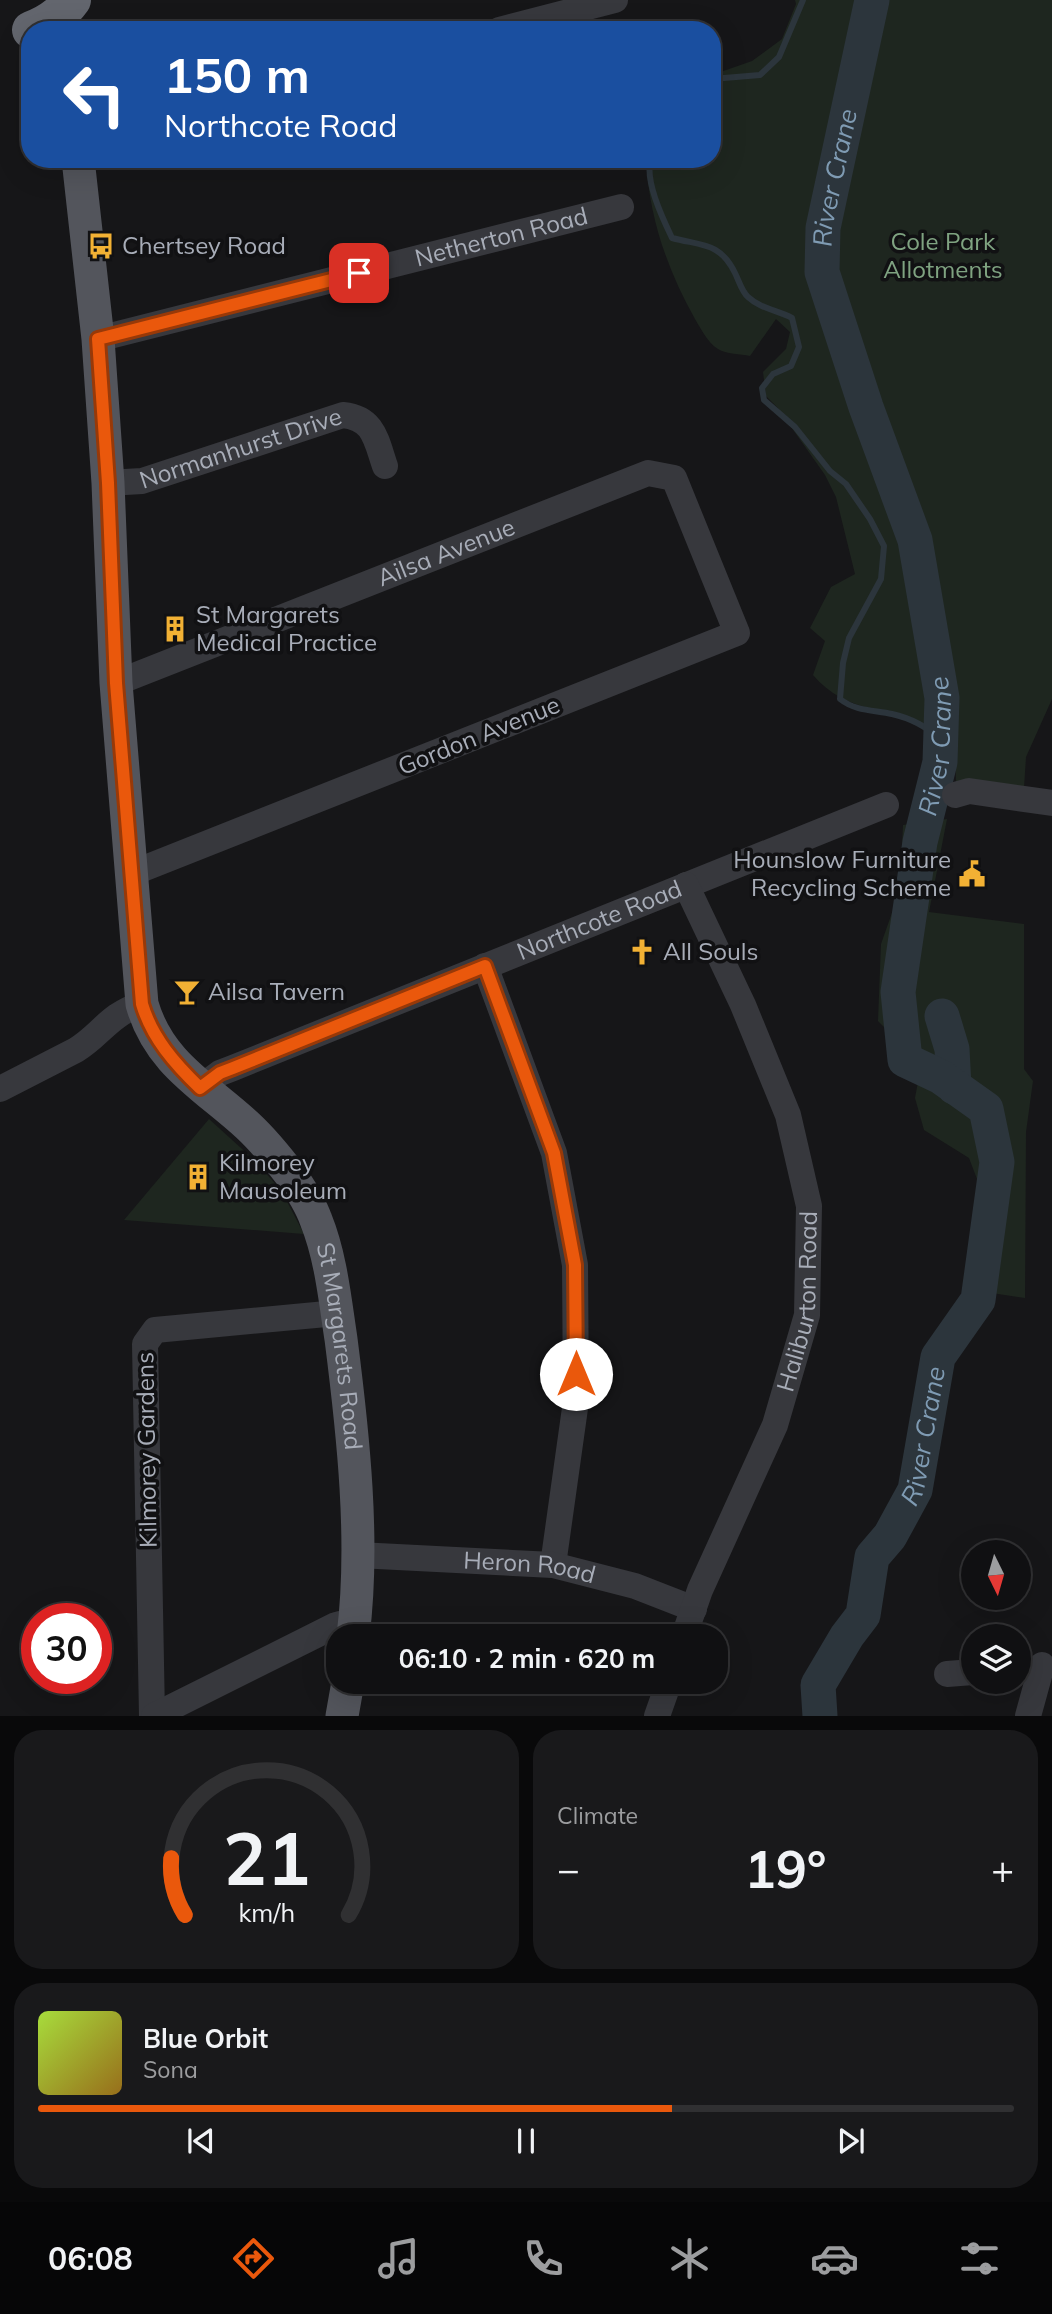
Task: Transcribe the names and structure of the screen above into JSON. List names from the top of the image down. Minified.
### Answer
{"streets":{"main road":["St Margarets Road"],"street":["Netherton Road","Normanhurst Drive","Ailsa Avenue","Gordon Avenue","Northcote Road","Haliburton Road","Kilmorey Gardens","Heron Road"]},"crossings":[["Netherton Road","St Margarets Road"],["Normanhurst Drive","St Margarets Road"],["Ailsa Avenue","Gordon Avenue"],["Ailsa Avenue","St Margarets Road"],["Gordon Avenue","St Margarets Road"],["Northcote Road","Haliburton Road"],["Northcote Road","St Margarets Road"],["Haliburton Road","Heron Road"],["St Margarets Road","Kilmorey Gardens"],["St Margarets Road","Heron Road"]],"water":["River Crane"],"parks":["Cole Park Allotments"],"places":{"bus stop":["Chertsey Road"],"building":["St Margarets Medical Practice","Kilmorey Mausoleum"],"public building":["Hounslow Furniture Recycling Scheme"],"church":["All Souls"],"bar":["Ailsa Tavern"]},"north":"bottom","page":{"turn":["150 m","Northcote Road"],"limit":"30","trip":"06:10 · 2 min · 620 m","tile":"Climate","heat":["−","19°","+"],"song":["Blue Orbit","Sona"],"tabs":"06:08","gauge":["21","km/h"]}}
